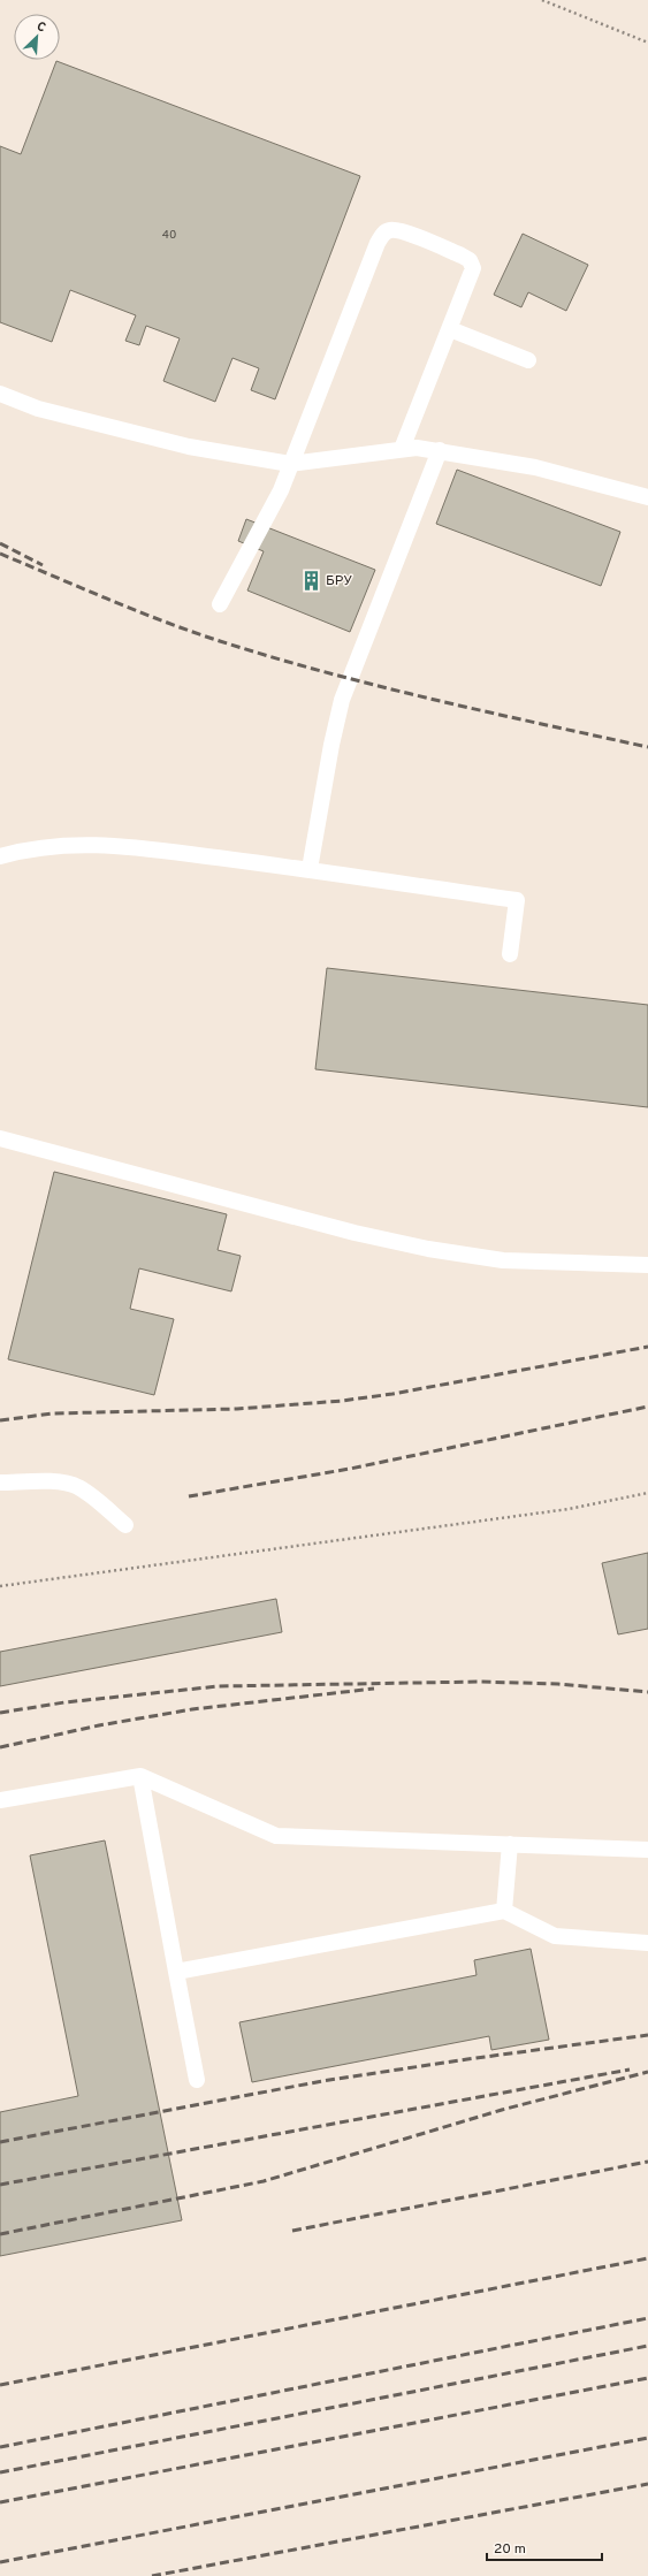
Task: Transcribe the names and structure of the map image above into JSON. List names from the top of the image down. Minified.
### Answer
{"places":{"building":["БРУ"]},"house_numbers":["40"],"scale_bar":"20 m","north":"top right"}
